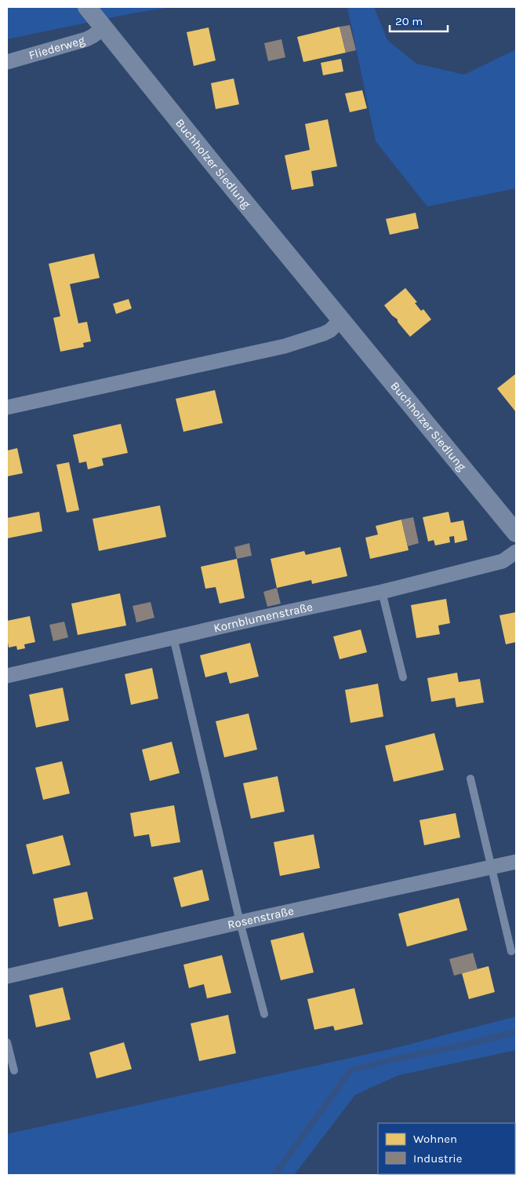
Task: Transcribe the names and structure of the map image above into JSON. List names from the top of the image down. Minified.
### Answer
{"streets":{"street":["Fliederweg","Buchholzer Siedlung","Kornblumenstraße","Rosenstraße"]},"crossings":[["Fliederweg","Buchholzer Siedlung"]],"legend":["Wohnen","Industrie"],"scale_bar":"20 m"}
